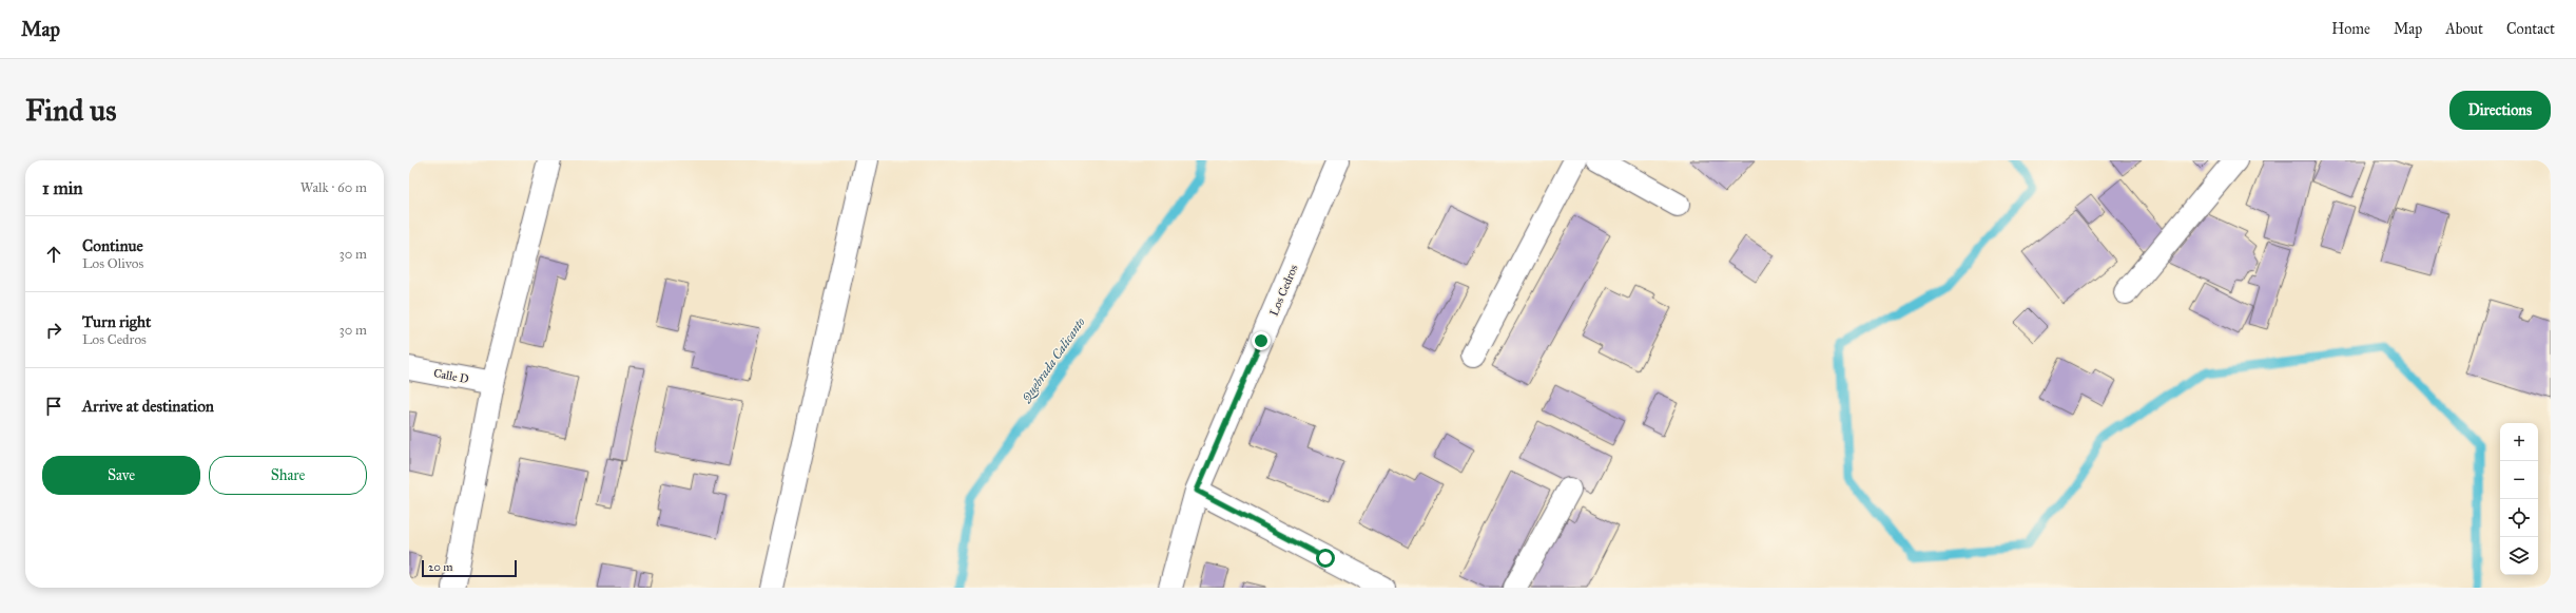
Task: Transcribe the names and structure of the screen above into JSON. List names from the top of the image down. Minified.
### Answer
{"streets":{"street":["Los Cedros","Calle D"]},"water":["Quebrada Calicanto"],"scale_bar":"20 m","page":{"header":"Map","nav":["Home","Map","About","Contact"],"buttons":["Directions",["Save","Share"]],"title":"Find us","heading":["1 min","Walk · 60 m"],"list":[["Continue","Los Olivos","30 m"],["Turn right","Los Cedros","30 m"],"Arrive at destination"],"map_buttons":["+","−"],"scale":"20 m"}}
